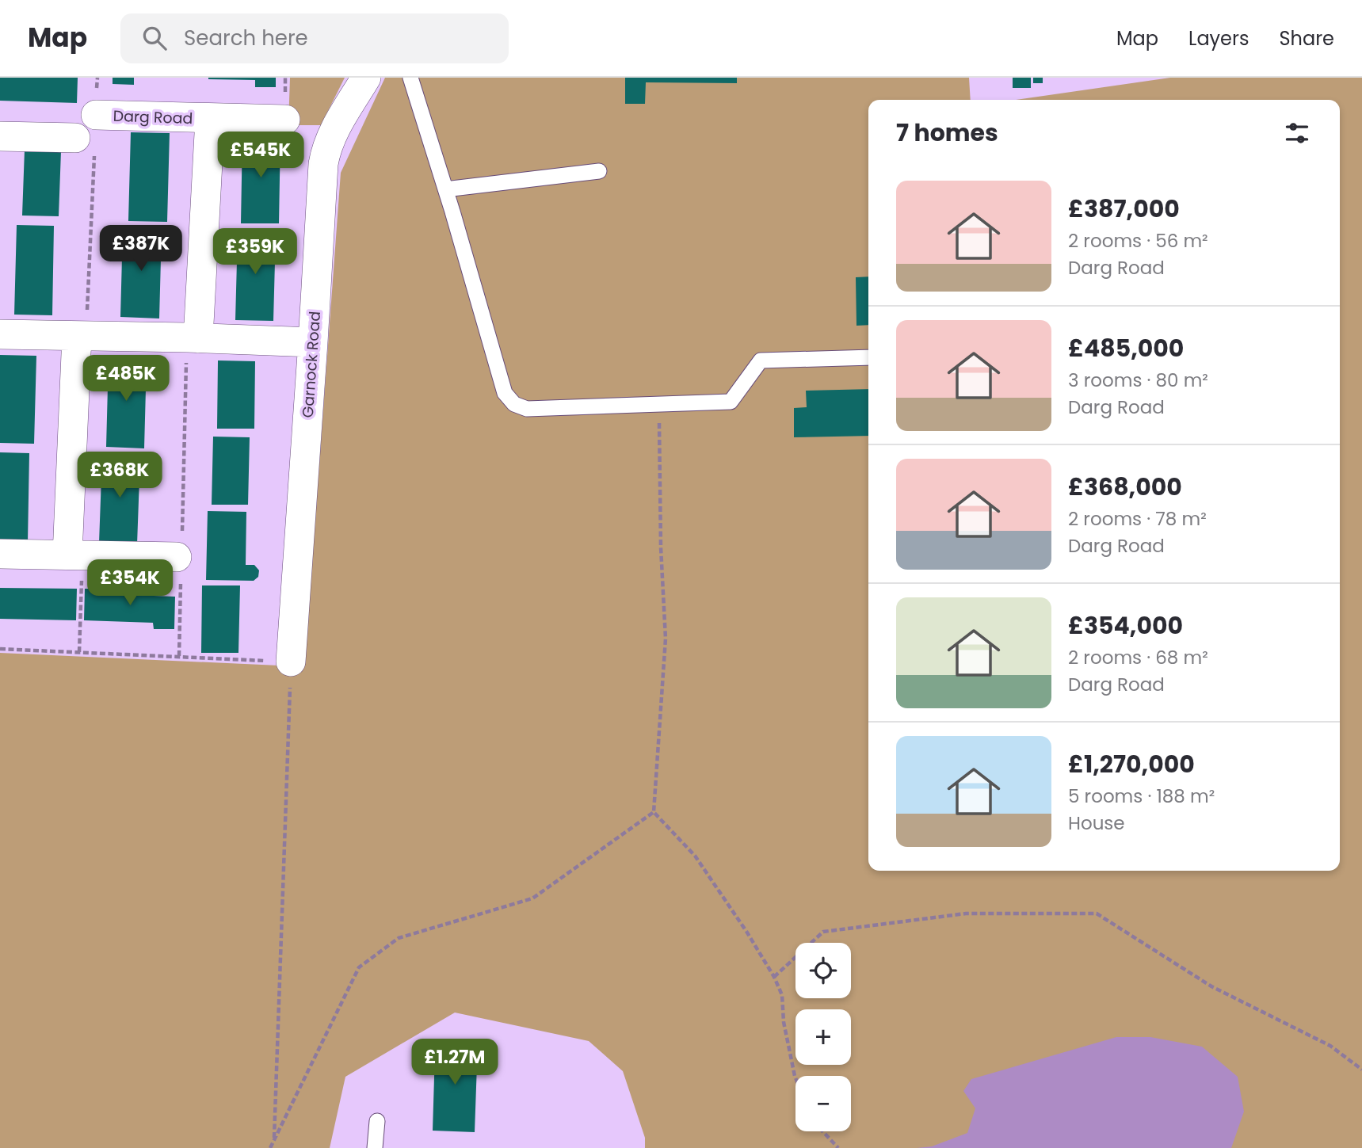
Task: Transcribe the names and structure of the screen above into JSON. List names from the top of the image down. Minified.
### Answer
{"streets":{"street":["Darg Road","Garnock Road"]},"page":{"header":"Map","search":"Search here","nav":["Map","Layers","Share"],"heading":"7 homes","price":["£545K","£387K","£359K","£485K","£368K","£354K","£1.27M"],"list":[{"name":"£387,000","note":"2 rooms · 56 m² · Darg Road"},{"name":"£485,000","note":"3 rooms · 80 m² · Darg Road"},{"name":"£368,000","note":"2 rooms · 78 m² · Darg Road"},{"name":"£354,000","note":"2 rooms · 68 m² · Darg Road"},{"name":"£1,270,000","note":"5 rooms · 188 m² · House"}],"map_buttons":["+","−"]}}
